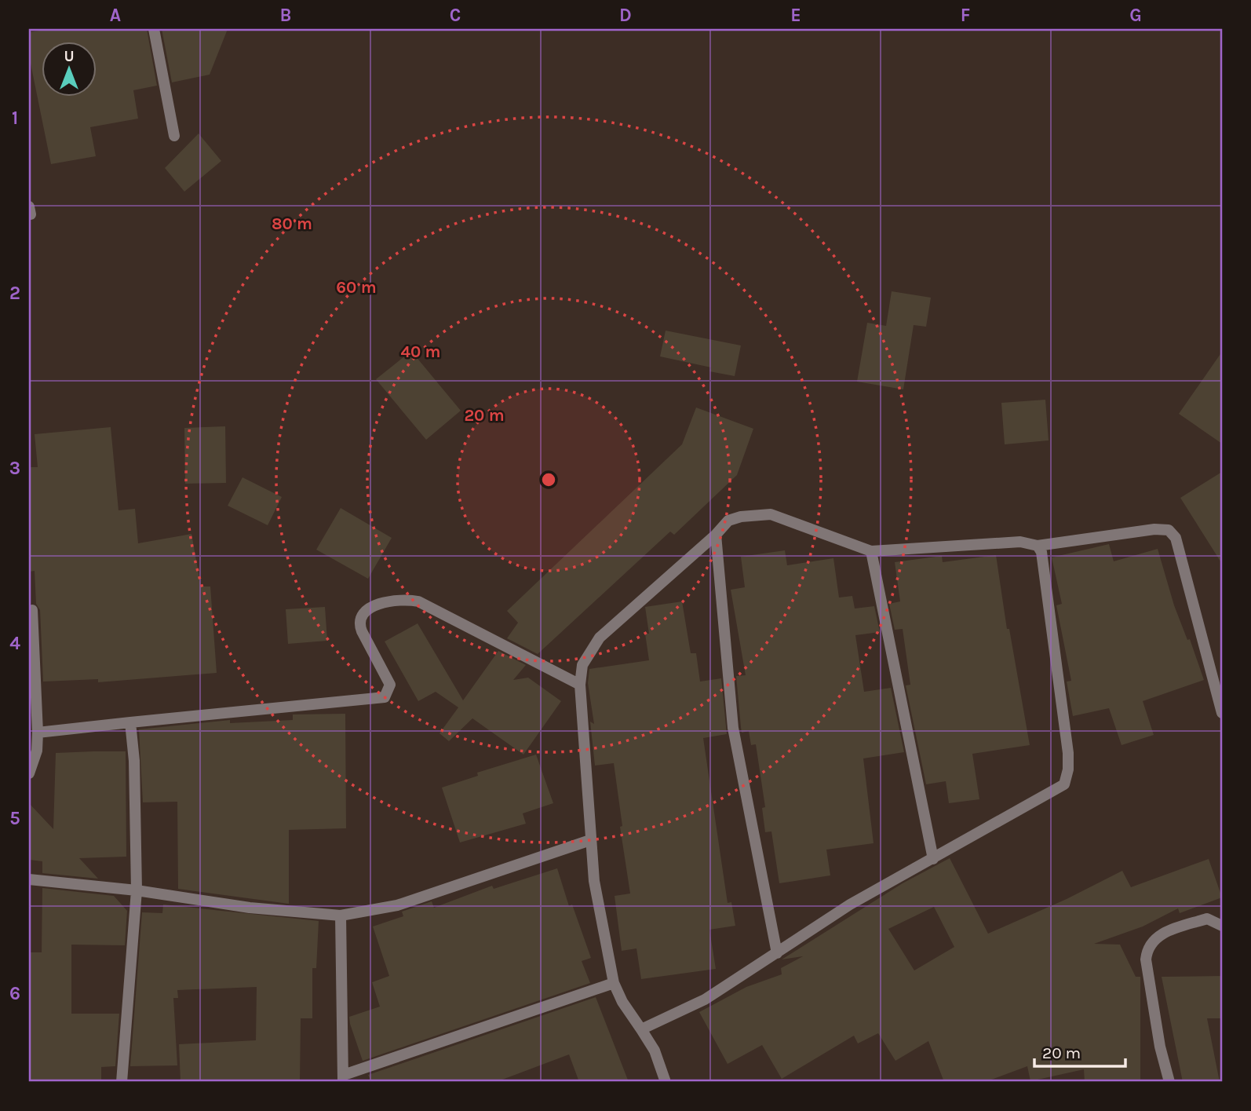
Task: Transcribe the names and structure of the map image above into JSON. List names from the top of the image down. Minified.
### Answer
{"scale_bar":"20 m","north":"top","grid":{"columns":["A","B","C","D","E","F","G"],"rows":["1","2","3","4","5","6"]},"rings":["80 m","60 m","40 m","20 m"]}
